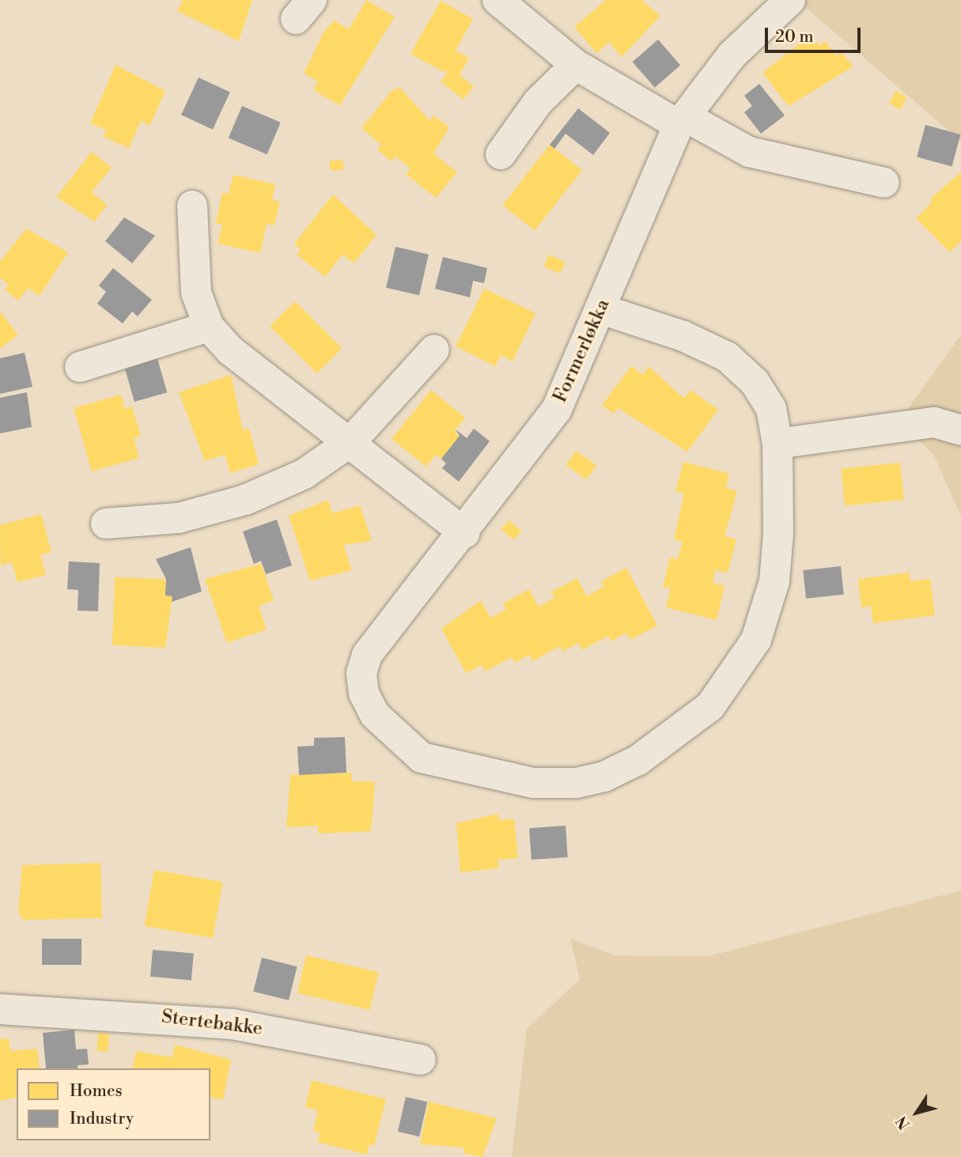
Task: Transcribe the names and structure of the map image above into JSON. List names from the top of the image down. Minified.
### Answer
{"streets":{"street":["Formerløkka","Stertebakke"]},"legend":["Homes","Industry"],"scale_bar":"20 m","north":"bottom left"}
